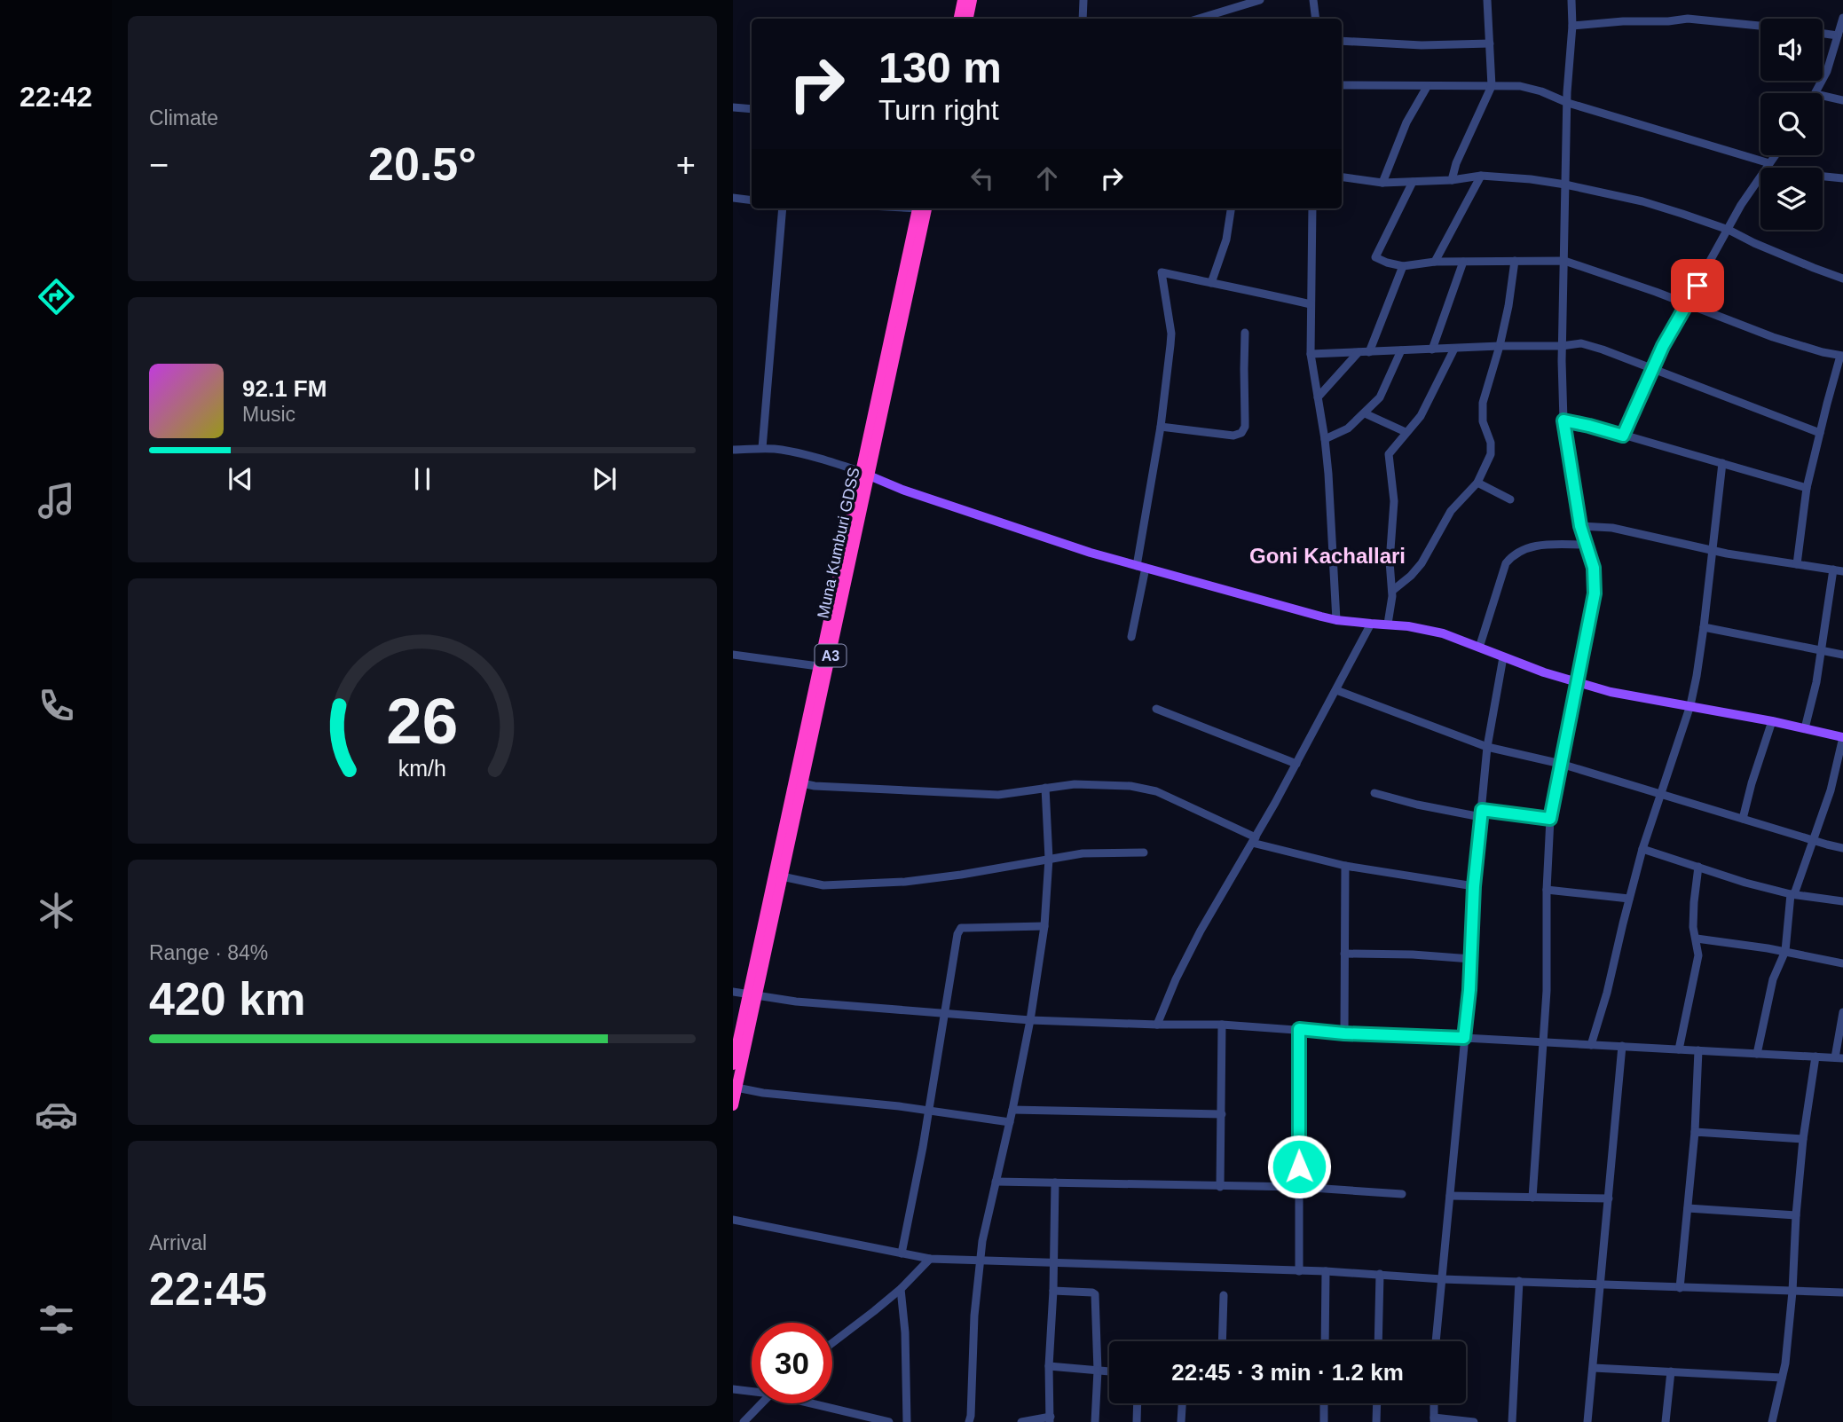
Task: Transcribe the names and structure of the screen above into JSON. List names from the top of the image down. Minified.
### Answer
{"streets":{"highway":["Muna Kumburi GDSS","A3"]},"districts":["Goni Kachallari"],"page":{"tabs":"22:42","tile":["Climate",["Range · 84%","420 km"],["Arrival","22:45"]],"turn":["130 m","Turn right"],"heat":["−","20.5°","+"],"song":["92.1 FM","Music"],"limit":"30","trip":"22:45 · 3 min · 1.2 km","gauge":["26","km/h"]}}
